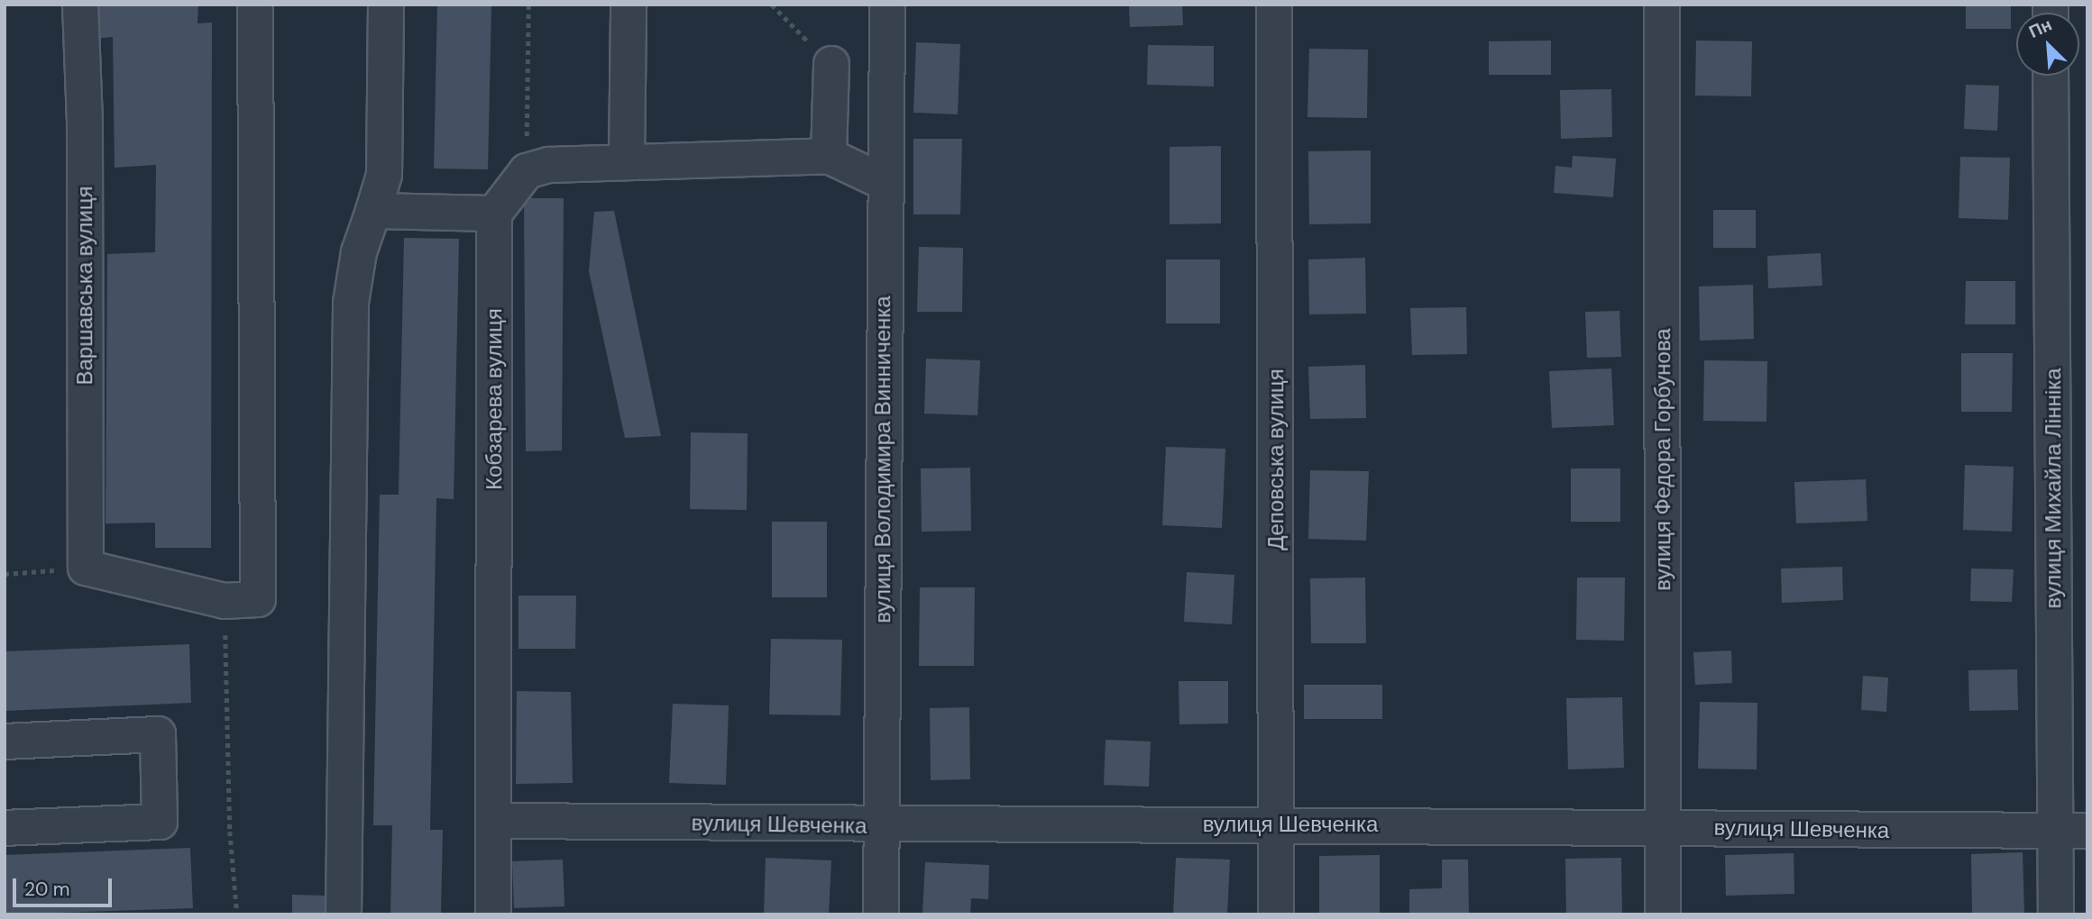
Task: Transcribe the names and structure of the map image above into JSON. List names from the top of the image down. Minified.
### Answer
{"streets":{"street":["Варшавська вулиця","Кобзарева вулиця","вулиця Володимира Винниченка","Деповська вулиця","вулиця Федора Горбунова","вулиця Михайла Лінніка","вулиця Шевченка"]},"crossings":[["Кобзарева вулиця","вулиця Шевченка"],["вулиця Володимира Винниченка","вулиця Шевченка"],["Деповська вулиця","вулиця Шевченка"],["вулиця Федора Горбунова","вулиця Шевченка"],["вулиця Михайла Лінніка","вулиця Шевченка"]],"scale_bar":"20 m","north":"top left"}
